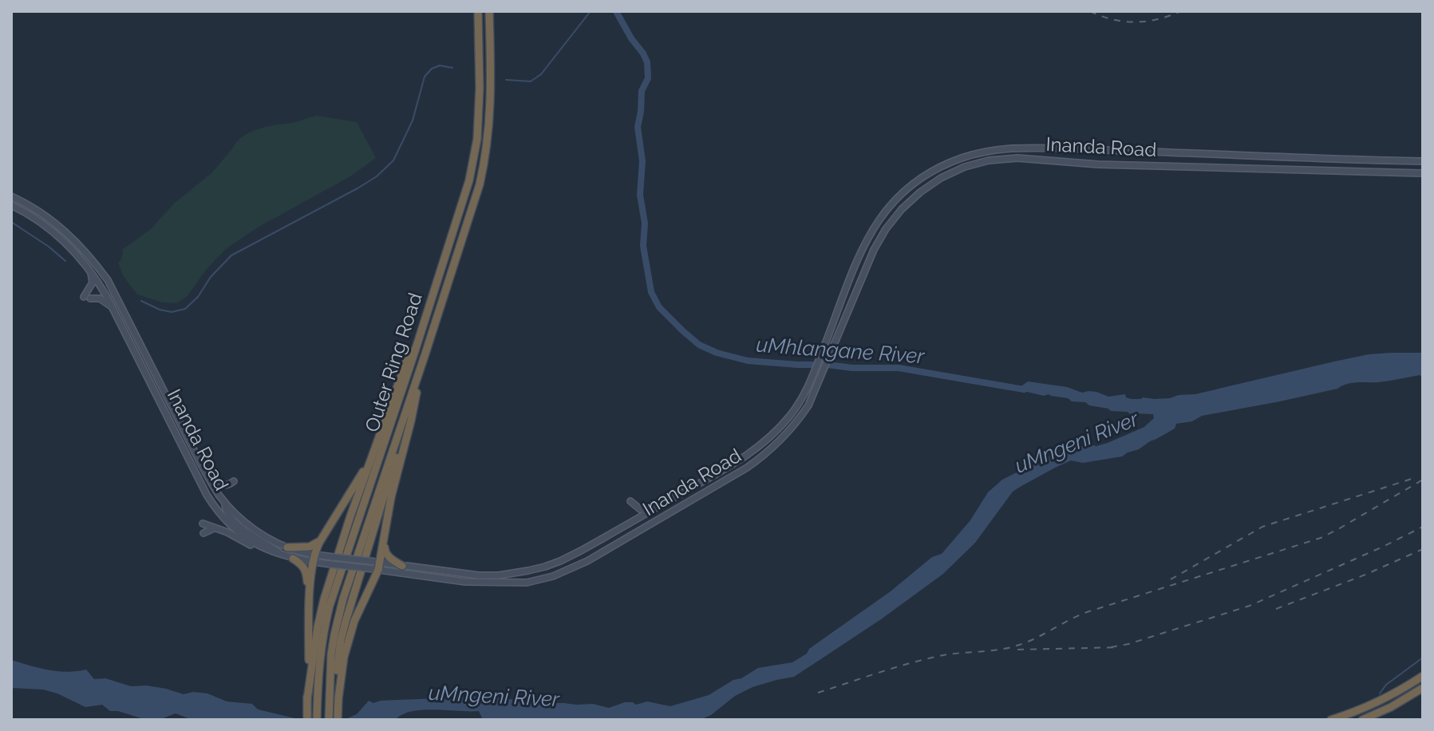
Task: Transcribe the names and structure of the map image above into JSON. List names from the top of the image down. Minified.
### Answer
{"streets":{"highway":["Outer Ring Road"],"main road":["Inanda Road"]},"water":["uMhlangane River","uMngeni River"]}
